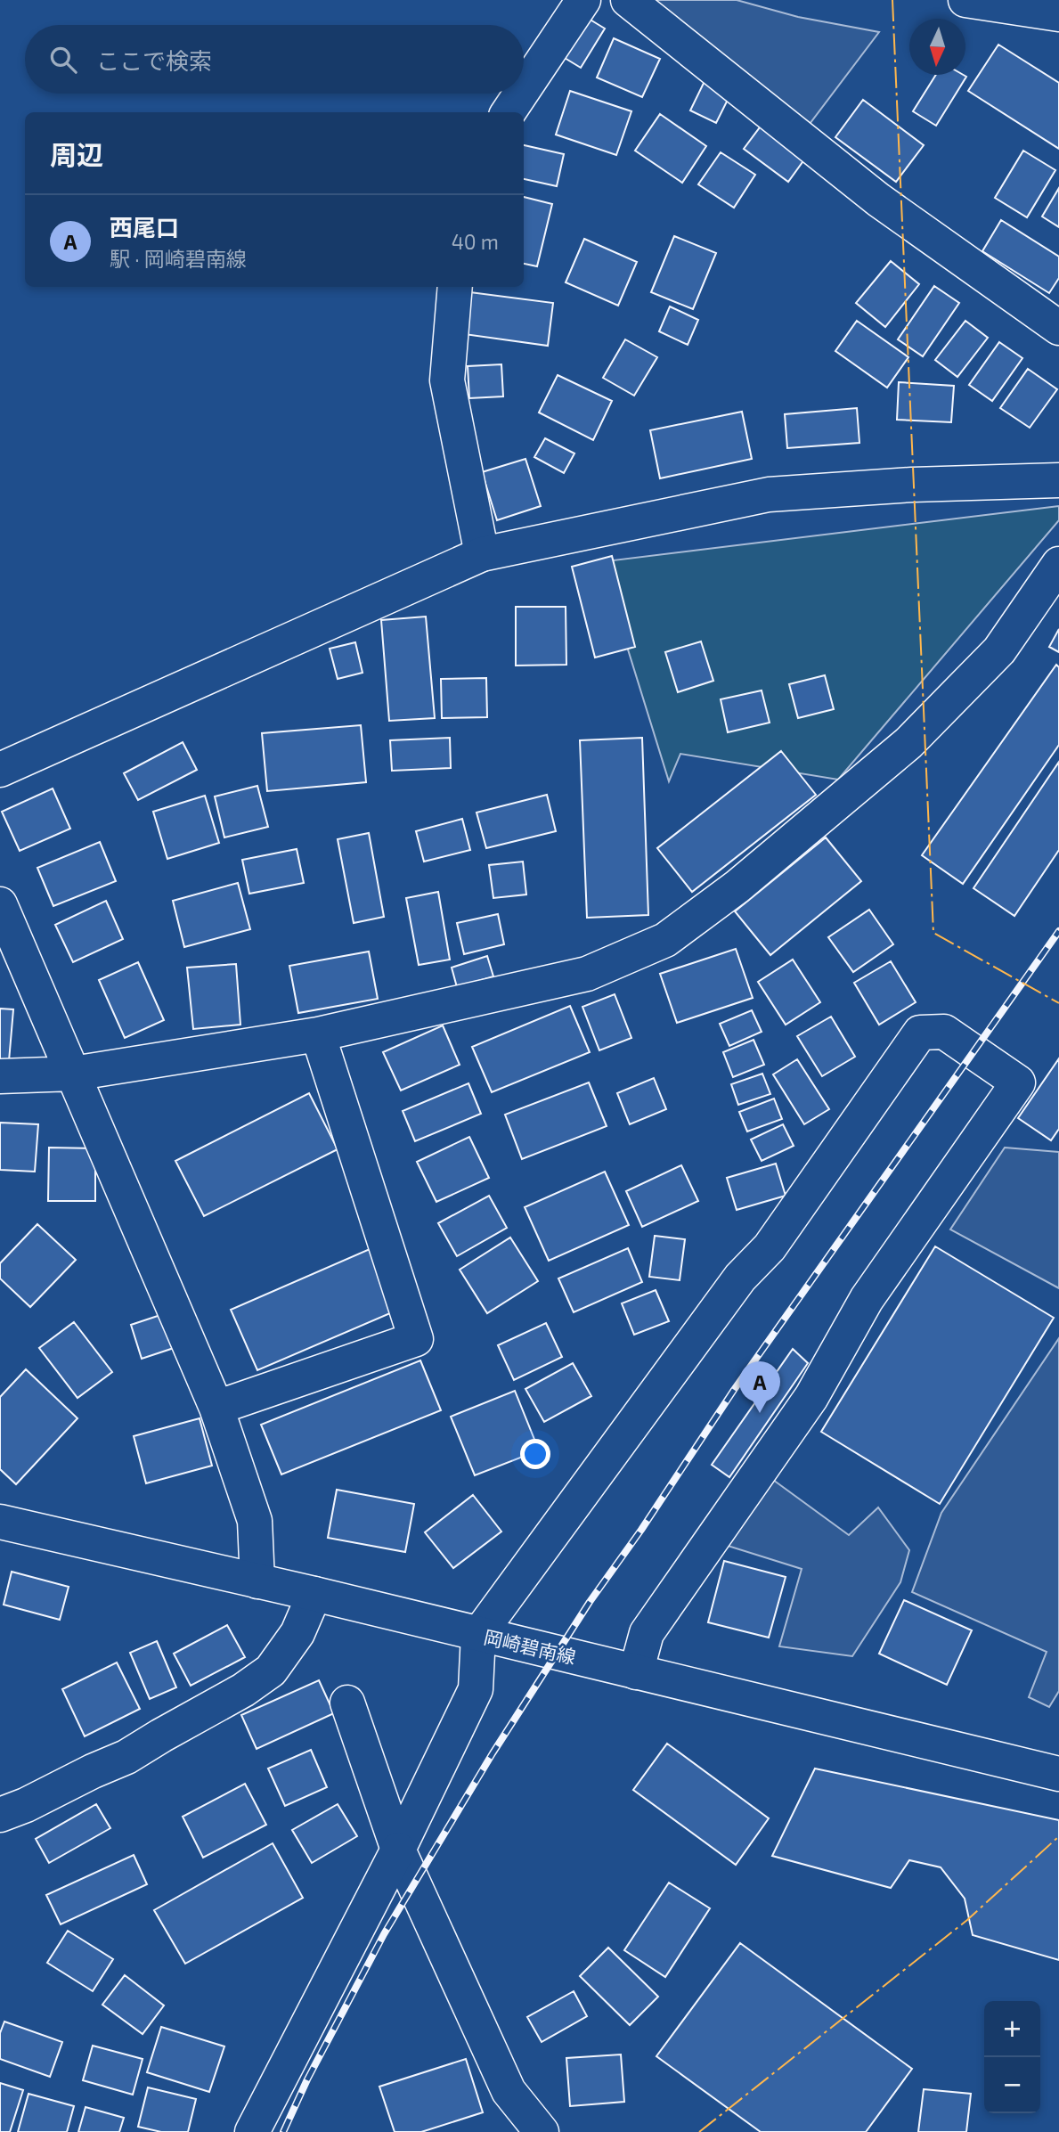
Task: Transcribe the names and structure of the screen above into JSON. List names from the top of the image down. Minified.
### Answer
{"streets":{"street":["岡崎碧南線"]},"north":"bottom","page":{"search":"ここで検索","heading":"周辺","list":[{"mark":"A","name":"西尾口","note":"駅 · 岡崎碧南線","value":"40 m"}],"pins":"A","map_buttons":["+","−"]}}
